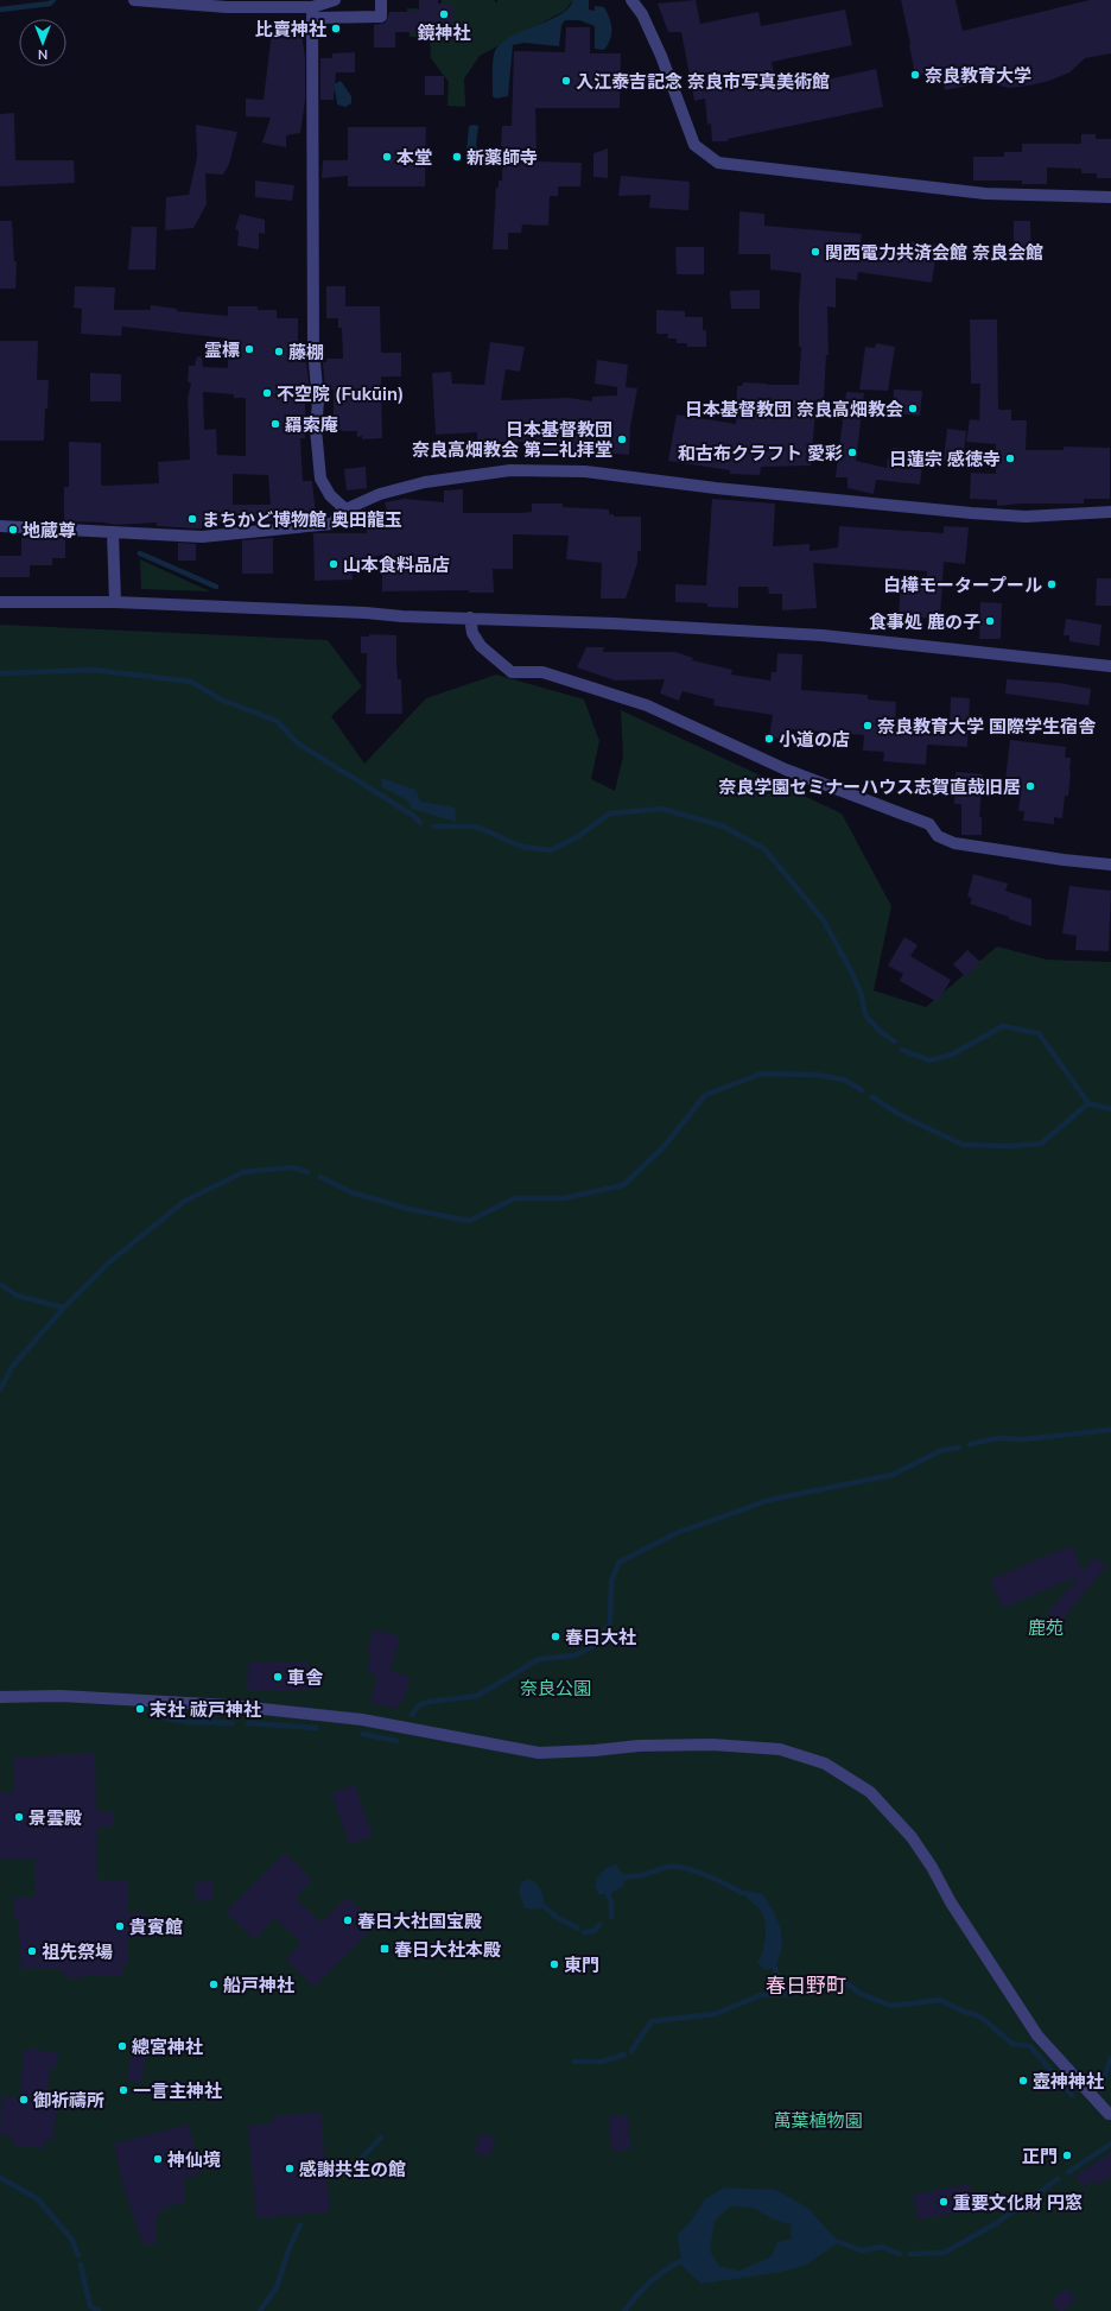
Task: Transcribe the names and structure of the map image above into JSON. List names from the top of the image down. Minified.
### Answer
{"districts":["春日野町"],"parks":["鹿苑","奈良公園","萬葉植物園"],"places":{"other":["鏡神社","比賣神社","奈良教育大学","入江泰吉記念 奈良市写真美術館","本堂","新薬師寺","関西電力共済会館 奈良会館","霊標","藤棚","不空院 (Fukūin)","日本基督教団 奈良高畑教会","羂索庵","日本基督教団 奈良高畑教会 第二礼拝堂","和古布クラフト 愛彩","日蓮宗 感徳寺","まちかど博物館 奥田龍玉","地蔵尊","山本食料品店","白樺モータープール","食事処 鹿の子","奈良教育大学 国際学生宿舎","小道の店","奈良学園セミナーハウス志賀直哉旧居","春日大社","車舎","末社 祓戸神社","景雲殿","春日大社国宝殿","貴賓館","祖先祭場","東門","船戸神社","總宮神社","壺神神社","一言主神社","御祈禱所","正門","神仙境","感謝共生の館","重要文化財 円窓"],"transit":["春日大社本殿"]},"north":"bottom"}
